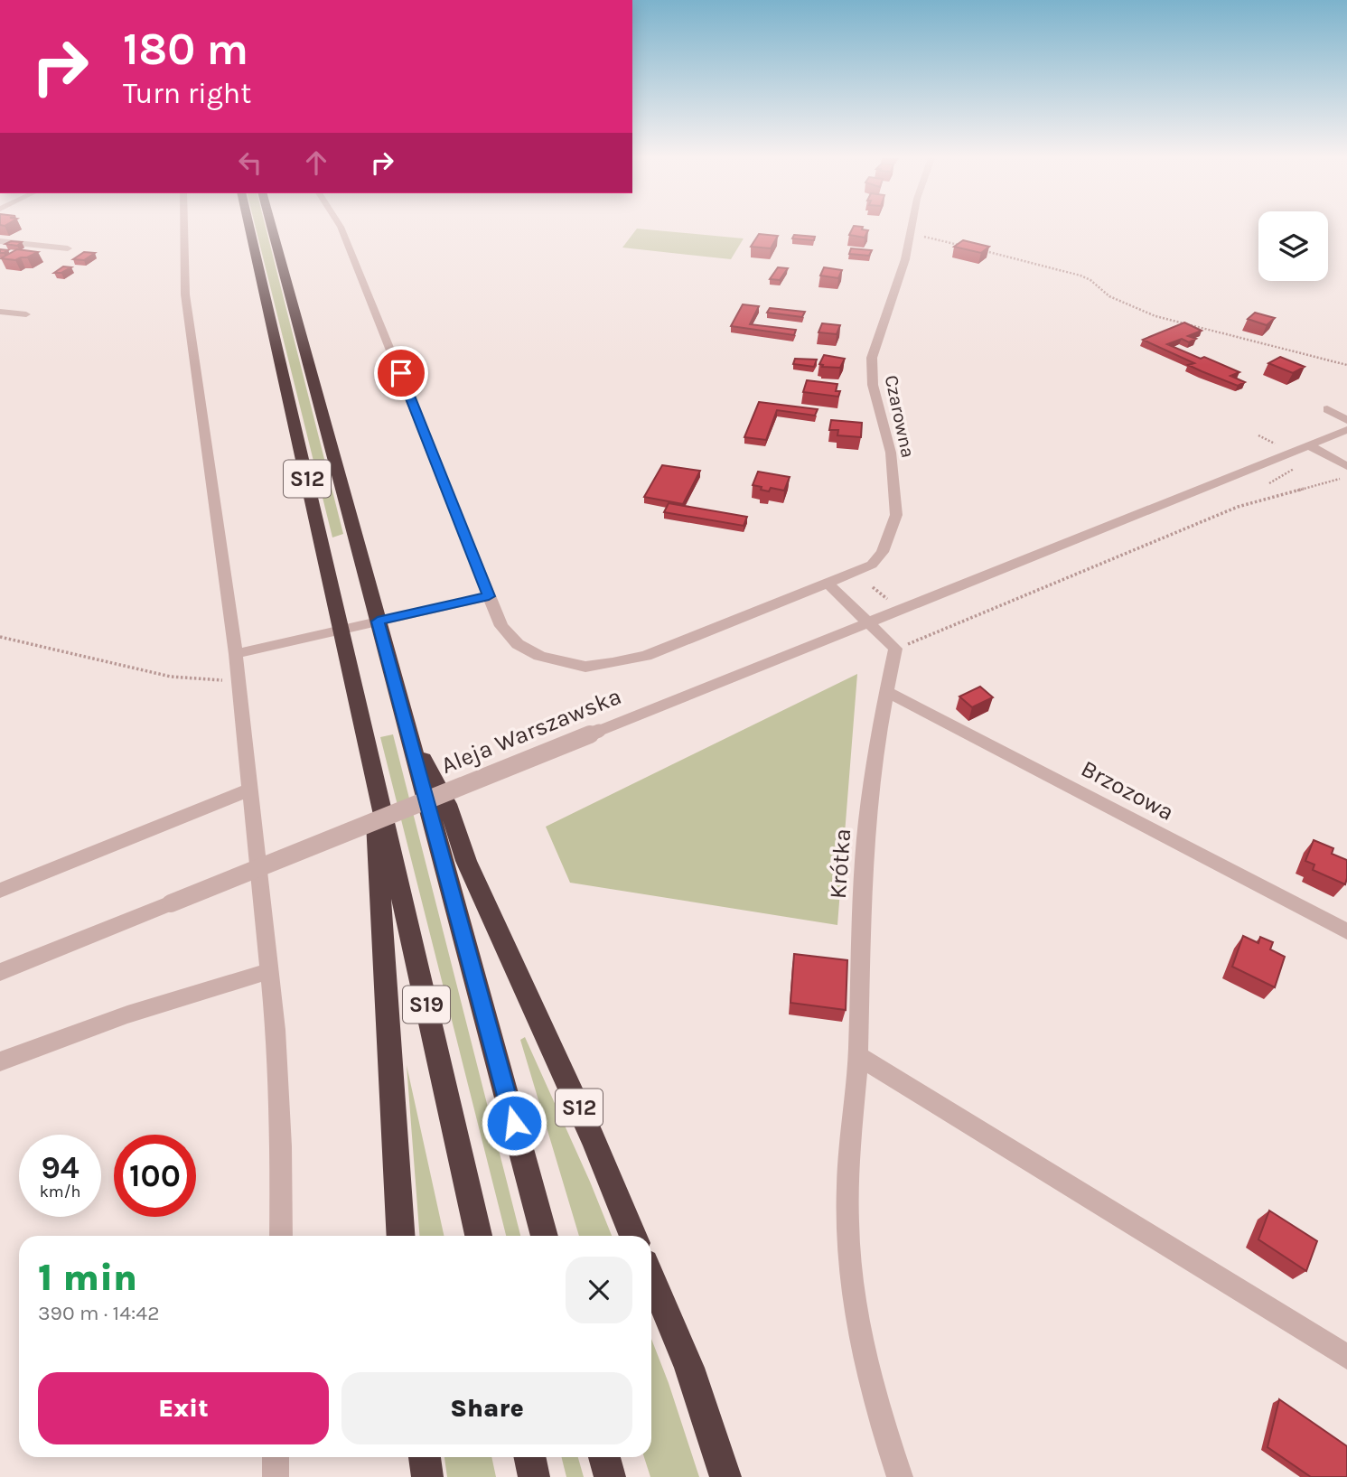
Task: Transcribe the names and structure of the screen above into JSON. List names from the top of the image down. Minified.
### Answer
{"streets":{"highway":["S12","S19"],"street":["Czarowna","Aleja Warszawska","Brzozowa","Krótka"]},"crossings":[["S12","S19"],["Brzozowa","Krótka"]],"page":{"turn":["180 m","Turn right"],"speed":"94 km/h","limit":"100","heading":["1 min","390 m · 14:42"],"buttons":["Exit","Share"]}}
